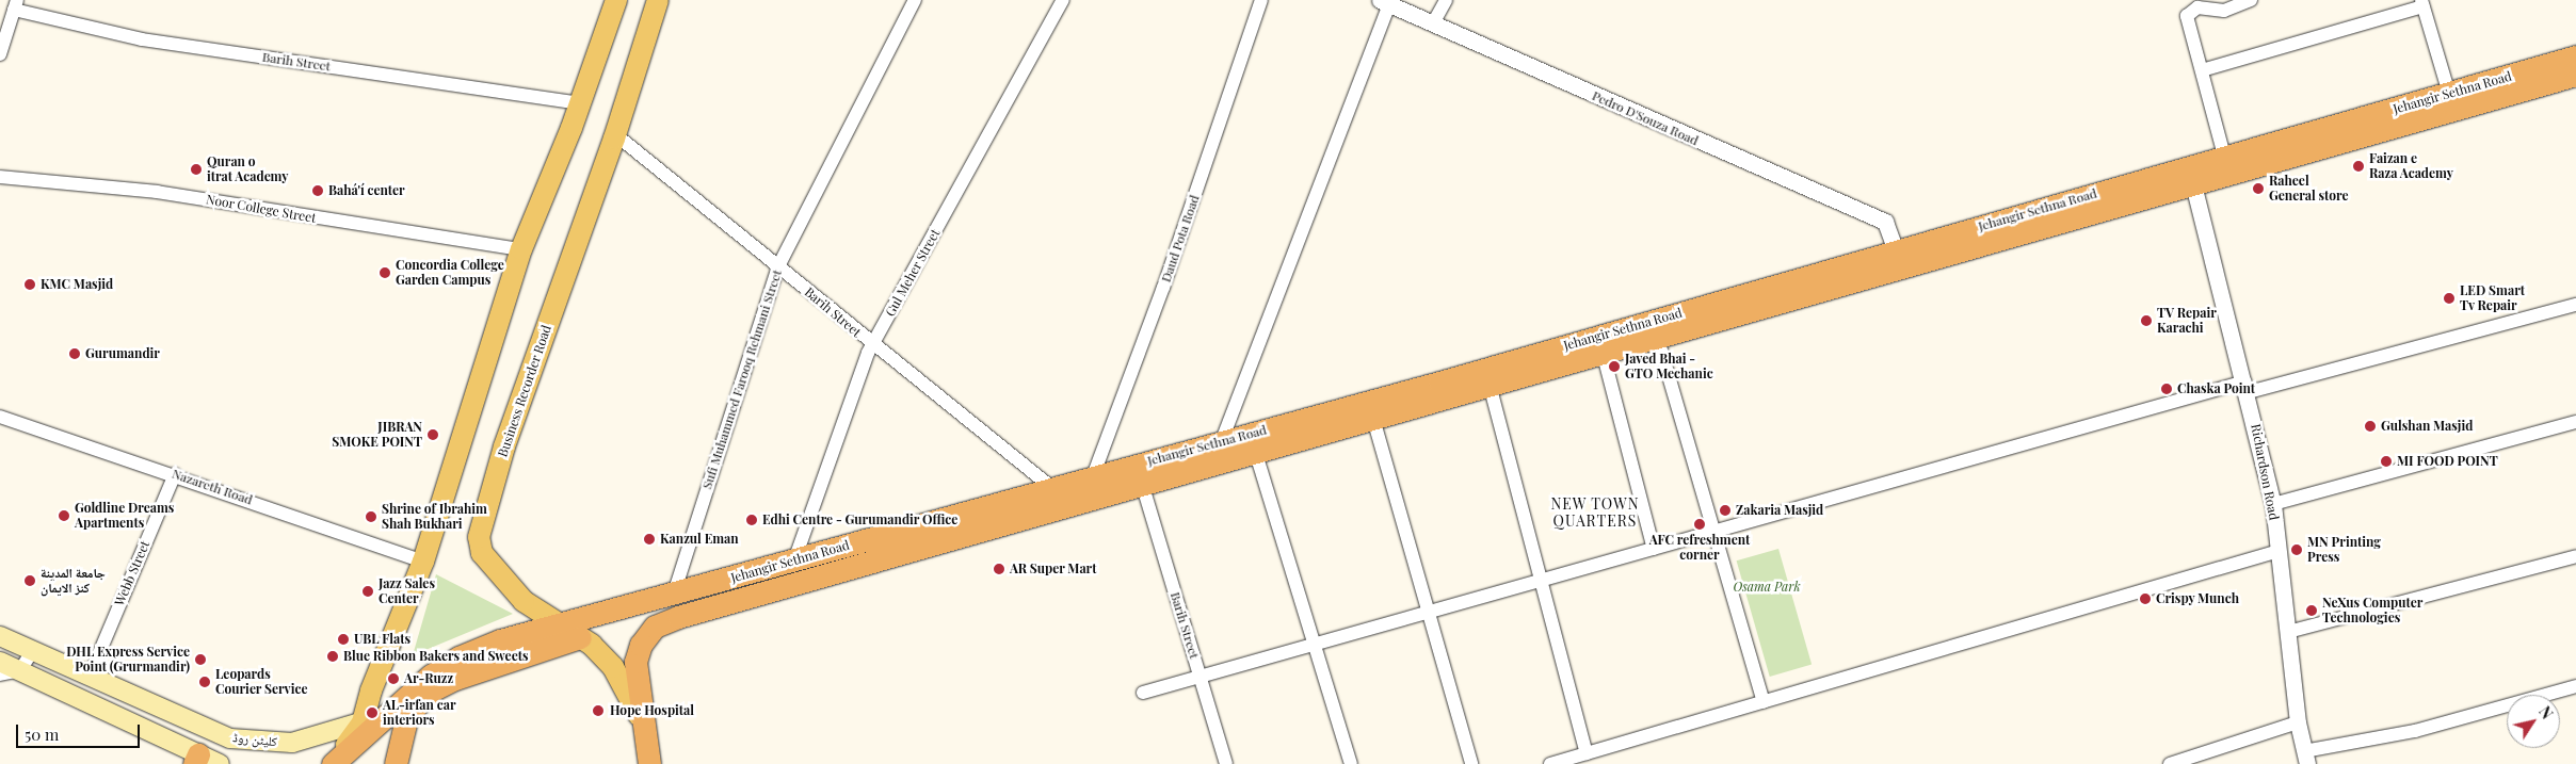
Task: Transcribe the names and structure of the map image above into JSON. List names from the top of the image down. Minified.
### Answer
{"streets":{"highway":["Jehangir Sethna Road"],"main road":["Business Recorder Road","کلیٹن روڈ"],"street":["Barih Street","Pedro D'Souza Road","Noor College Street","Daud Pota Road","Gul Meher Street","Sufi Muhammed Farooq Rehmani Street","Richardson Road","Nazareth Road","Webb Street"]},"crossings":[["Barih Street","Jehangir Sethna Road"],["Barih Street","Gul Meher Street"],["Barih Street","Sufi Muhammed Farooq Rehmani Street"],["Barih Street","Business Recorder Road"],["Jehangir Sethna Road","Pedro D'Souza Road"],["Jehangir Sethna Road","Daud Pota Road"],["Jehangir Sethna Road","Gul Meher Street"],["Jehangir Sethna Road","Sufi Muhammed Farooq Rehmani Street"],["Jehangir Sethna Road","Business Recorder Road"],["Jehangir Sethna Road","Richardson Road"],["Nazareth Road","Webb Street"],["Webb Street","کلیٹن روڈ"]],"districts":["NEW TOWN QUARTERS"],"parks":["Osama Park"],"places":["Faizan e Raza Academy","Quran o itrat Academy","Raheel General store","Bahá'í center","Concordia College Garden Campus","KMC Masjid","LED Smart Tv Repair","TV Repair Karachi","Gurumandir","Javed Bhai - GTO Mechanic","Chaska Point","Gulshan Masjid","JIBRAN SMOKE POINT","MI FOOD POINT","Zakaria Masjid","Goldline Dreams Apartments","Shrine of Ibrahim Shah Bukhari","Edhi Centre - Gurumandir Office","AFC refreshment corner","Kanzul Eman","MN Printing Press","AR Super Mart","جامعة المدينة كنز الايمان","Jazz Sales Center","Crispy Munch","NeXus Computer Technologies","UBL Flats","Blue Ribbon Bakers and Sweets","DHL Express Service Point (Grurmandir)","Ar-Ruzz","Leopards Courier Service","Hope Hospital","AL-irfan car interiors"],"scale_bar":"50 m","north":"top right"}
